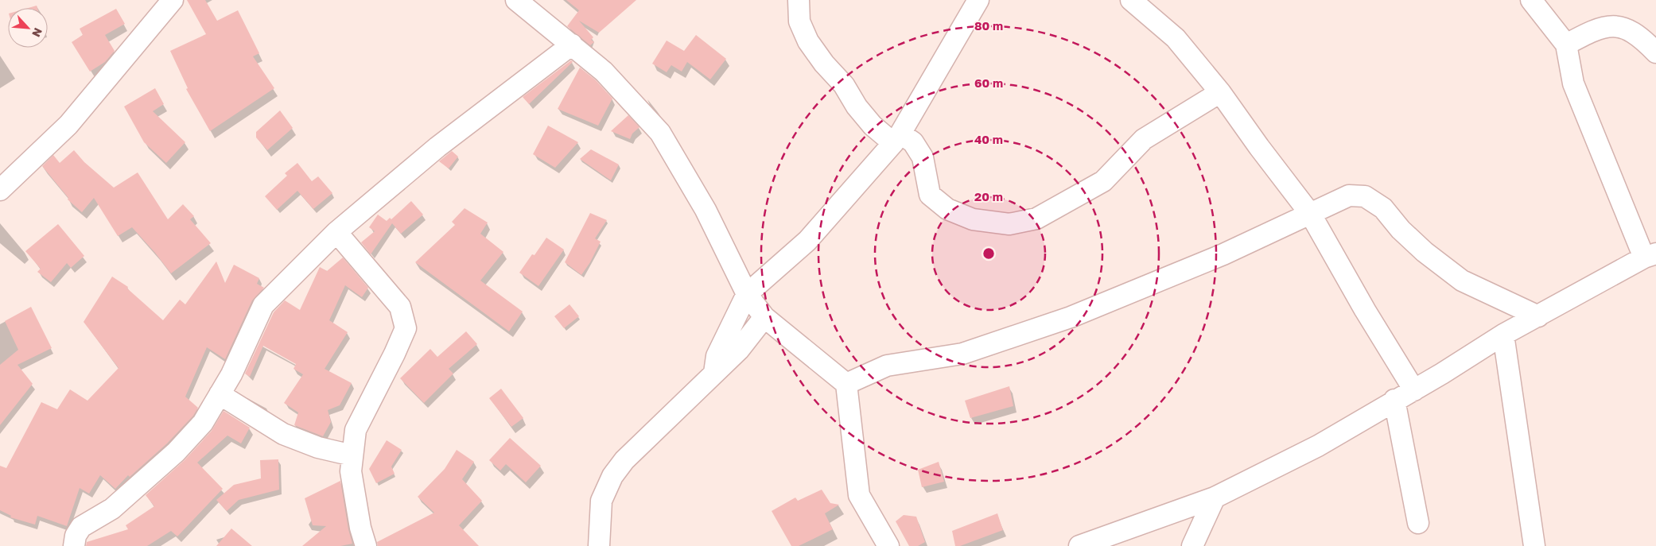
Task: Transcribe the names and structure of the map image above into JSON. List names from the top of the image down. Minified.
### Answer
{"north":"bottom right","rings":["80 m","60 m","40 m","20 m"]}
